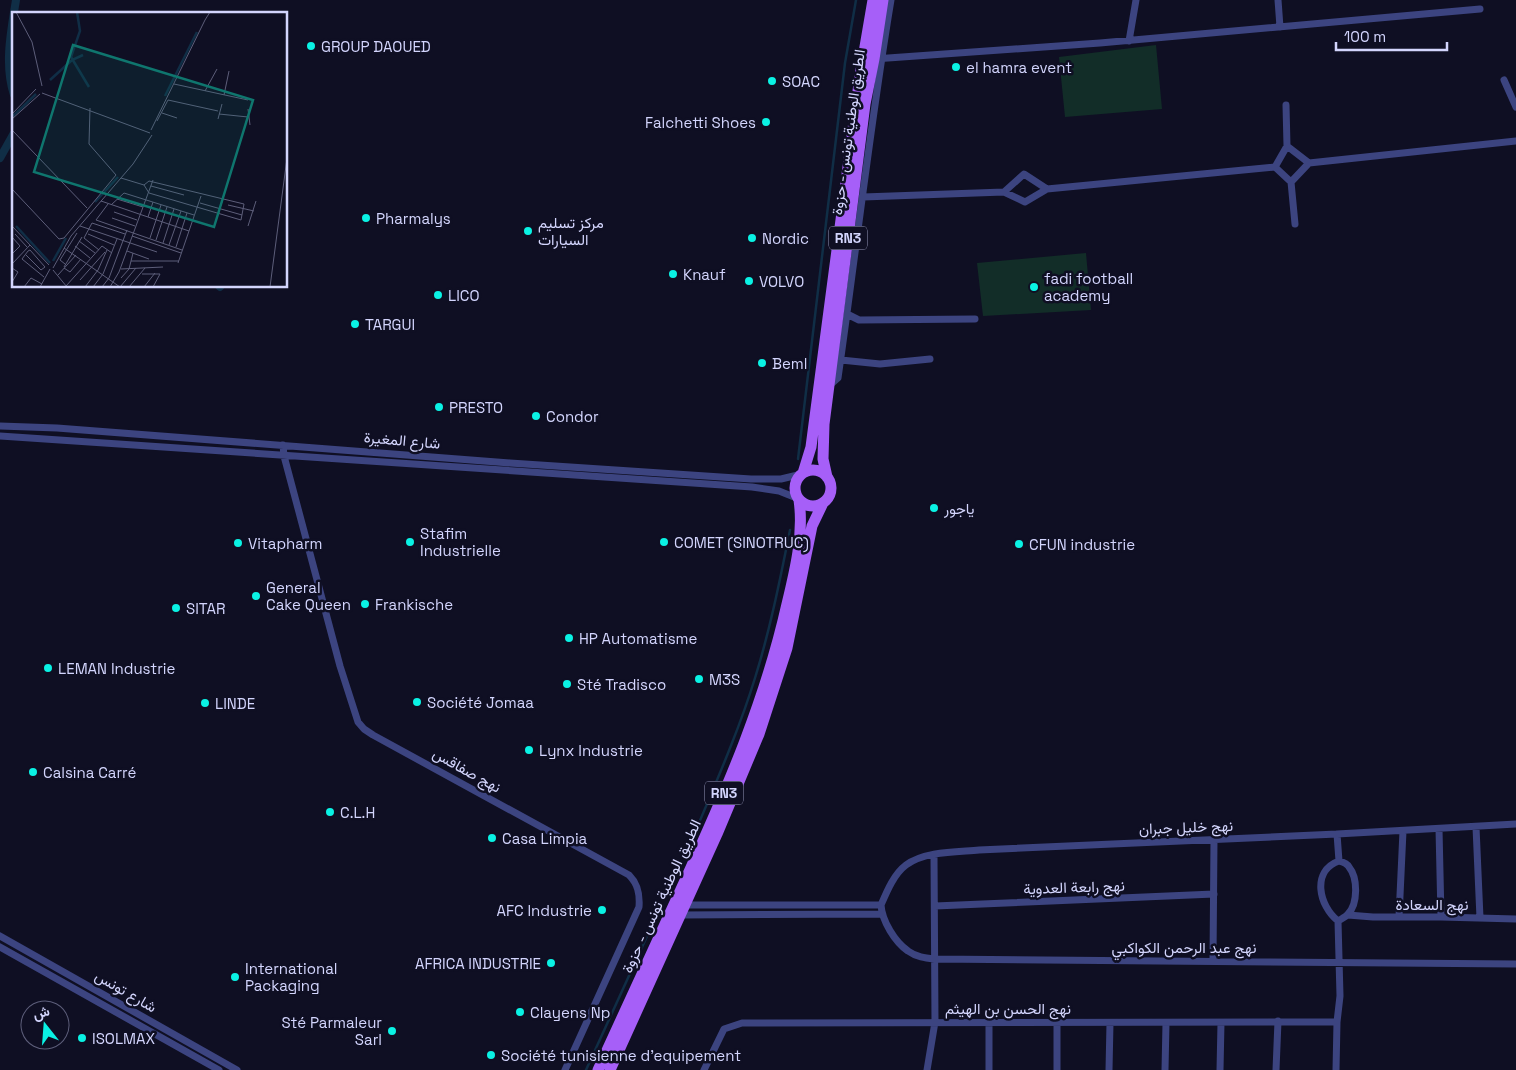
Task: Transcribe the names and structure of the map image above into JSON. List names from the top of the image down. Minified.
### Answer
{"streets":{"main road":["الطريق الوطنية تونس - حزوة","RN3"],"street":["شارع المغيرة","نهج صفاقس","نهج خليل جبران","نهج رابعة العدوية","نهج السعادة","نهج عبد الرحمن الكواكبي","شارع تونس","نهج الحسن بن الهيثم"]},"crossings":[["الطريق الوطنية تونس - حزوة","RN3"],["الطريق الوطنية تونس - حزوة","شارع المغيرة"],["RN3","شارع المغيرة"],["شارع المغيرة","نهج صفاقس"]],"places":["GROUP DAOUED","el hamra event","SOAC","Falchetti Shoes","Pharmalys","مركز تسليم السيارات","Nordic","Knauf","VOLVO","fadi football academy","LICO","TARGUI","Beml","PRESTO","Condor","ياجور","Stafim Industrielle","COMET (SINOTRUC)","Vitapharm","CFUN industrie","General Cake Queen","Frankische","SITAR","HP Automatisme","LEMAN Industrie","M3S","Sté Tradisco","Société Jomaa","LINDE","Lynx Industrie","Calsina Carré","C.L.H","Casa Limpia","AFC Industrie","AFRICA INDUSTRIE","International Packaging","Clayens Np","Sté Parmaleur Sarl","ISOLMAX","Société tunisienne d'equipement"],"scale_bar":"100 m","north":"top"}
